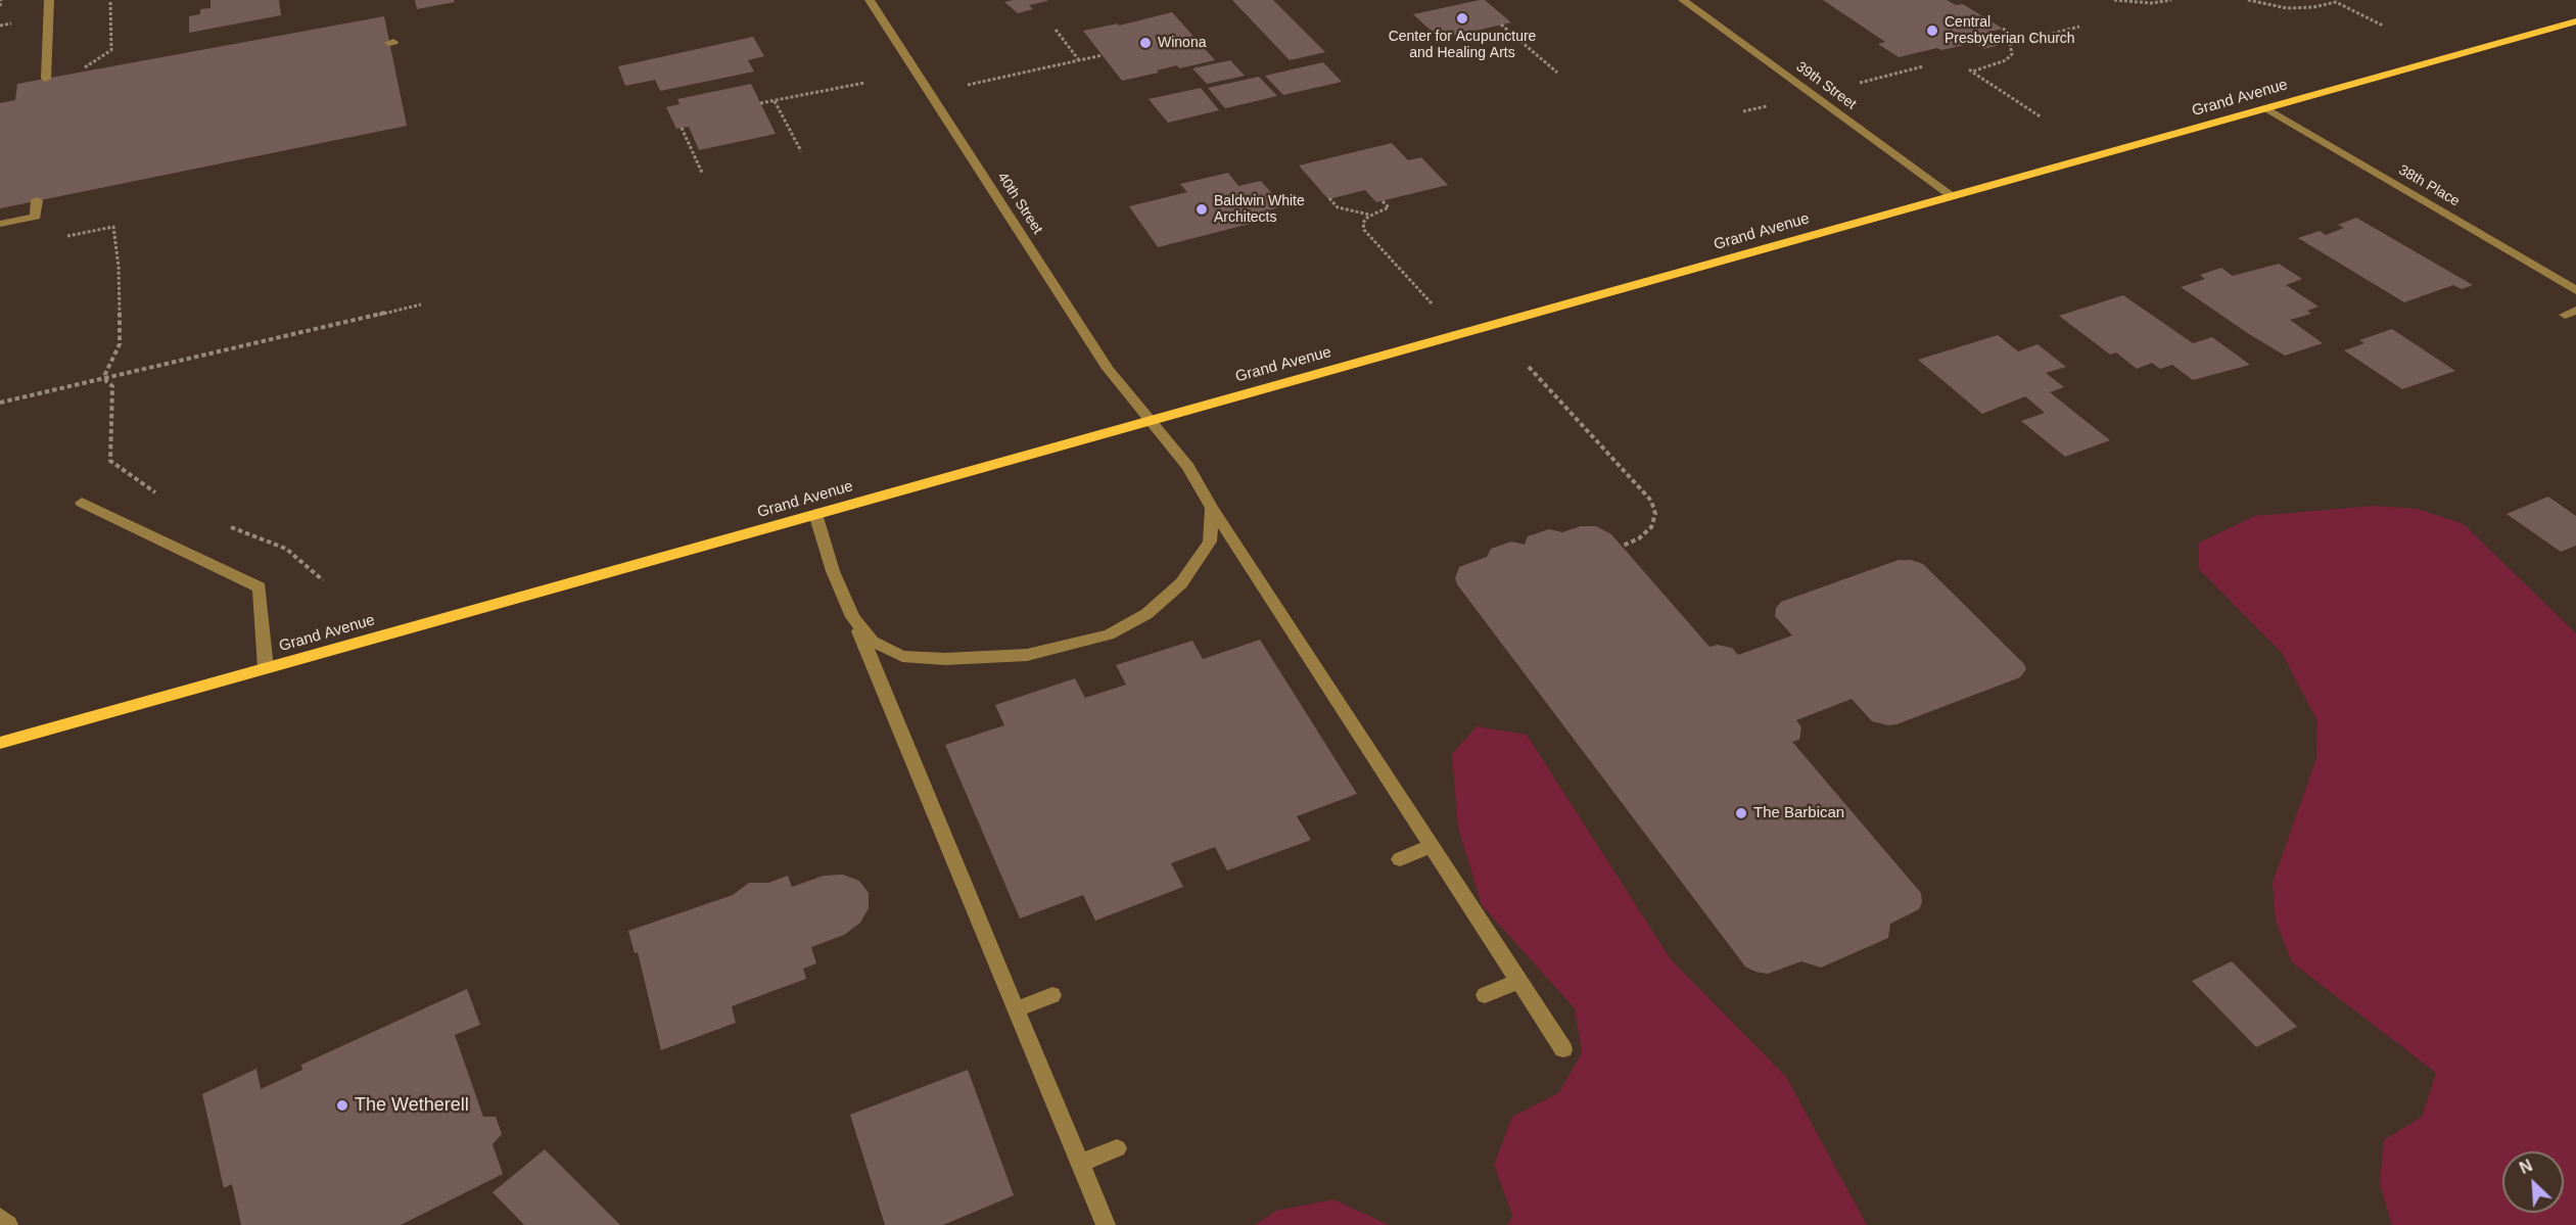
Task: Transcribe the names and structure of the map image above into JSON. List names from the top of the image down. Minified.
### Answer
{"streets":{"main road":["Grand Avenue"],"street":["39th Street","38th Place","40th Street"]},"crossings":[["39th Street","Grand Avenue"],["Grand Avenue","38th Place"],["Grand Avenue","40th Street"]],"places":["Center for Acupuncture and Healing Arts","Central Presbyterian Church","Winona","Baldwin White Architects","The Barbican","The Wetherell"],"north":"top left"}
